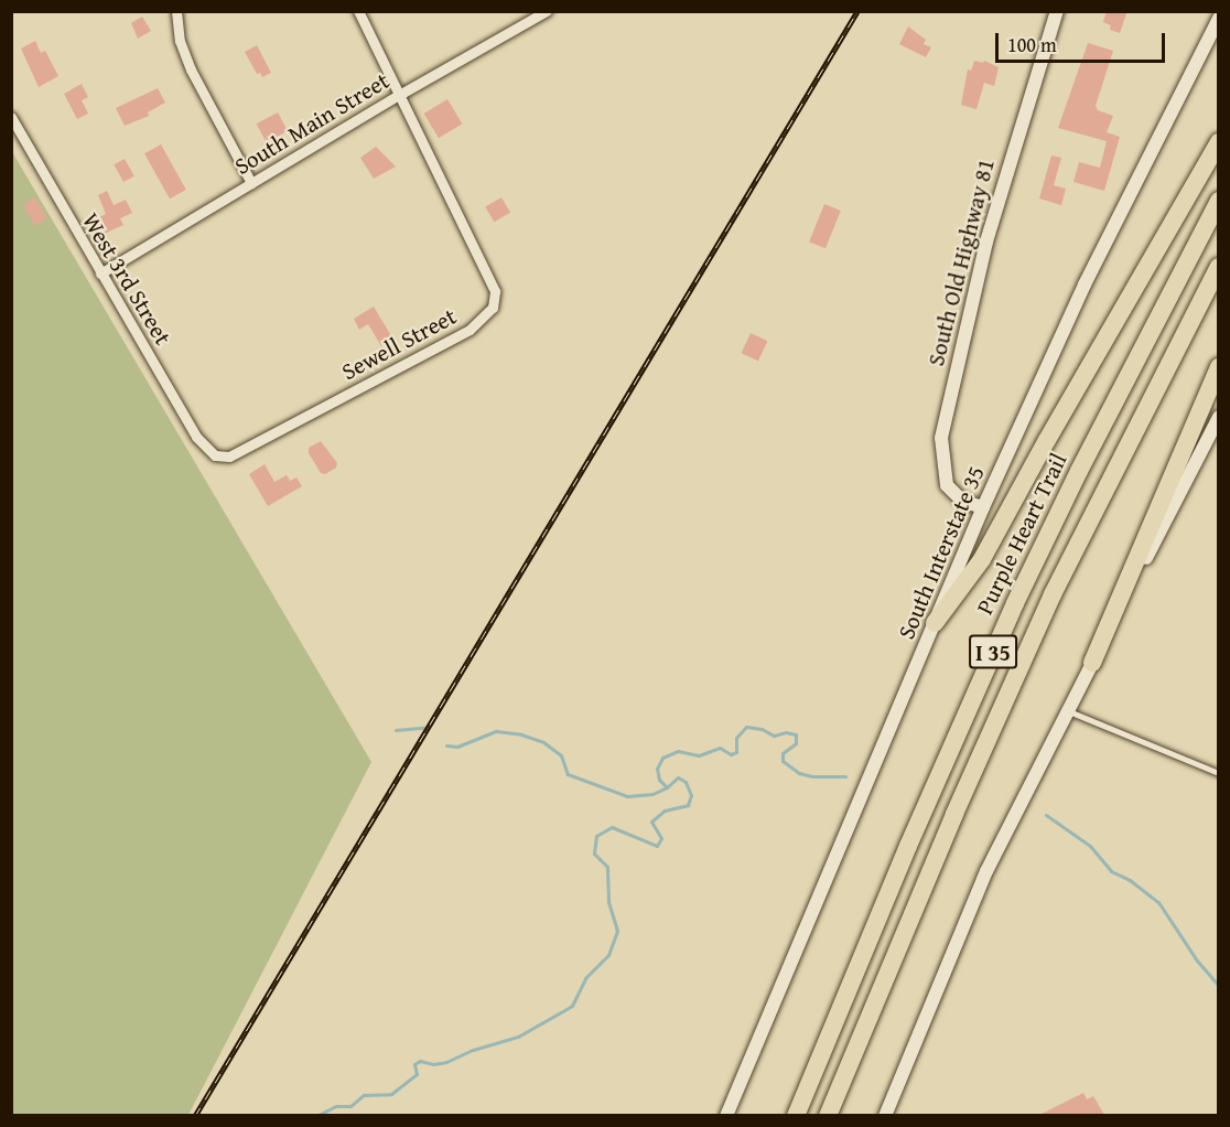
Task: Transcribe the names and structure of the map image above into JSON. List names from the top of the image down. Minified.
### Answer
{"streets":{"highway":["Purple Heart Trail","I 35"],"main road":["South Old Highway 81","South Interstate 35"],"street":["South Main Street","West 3rd Street","Sewell Street"]},"crossings":[["South Main Street","West 3rd Street"],["South Main Street","Sewell Street"],["South Old Highway 81","South Interstate 35"],["West 3rd Street","Sewell Street"]],"scale_bar":"100 m"}
